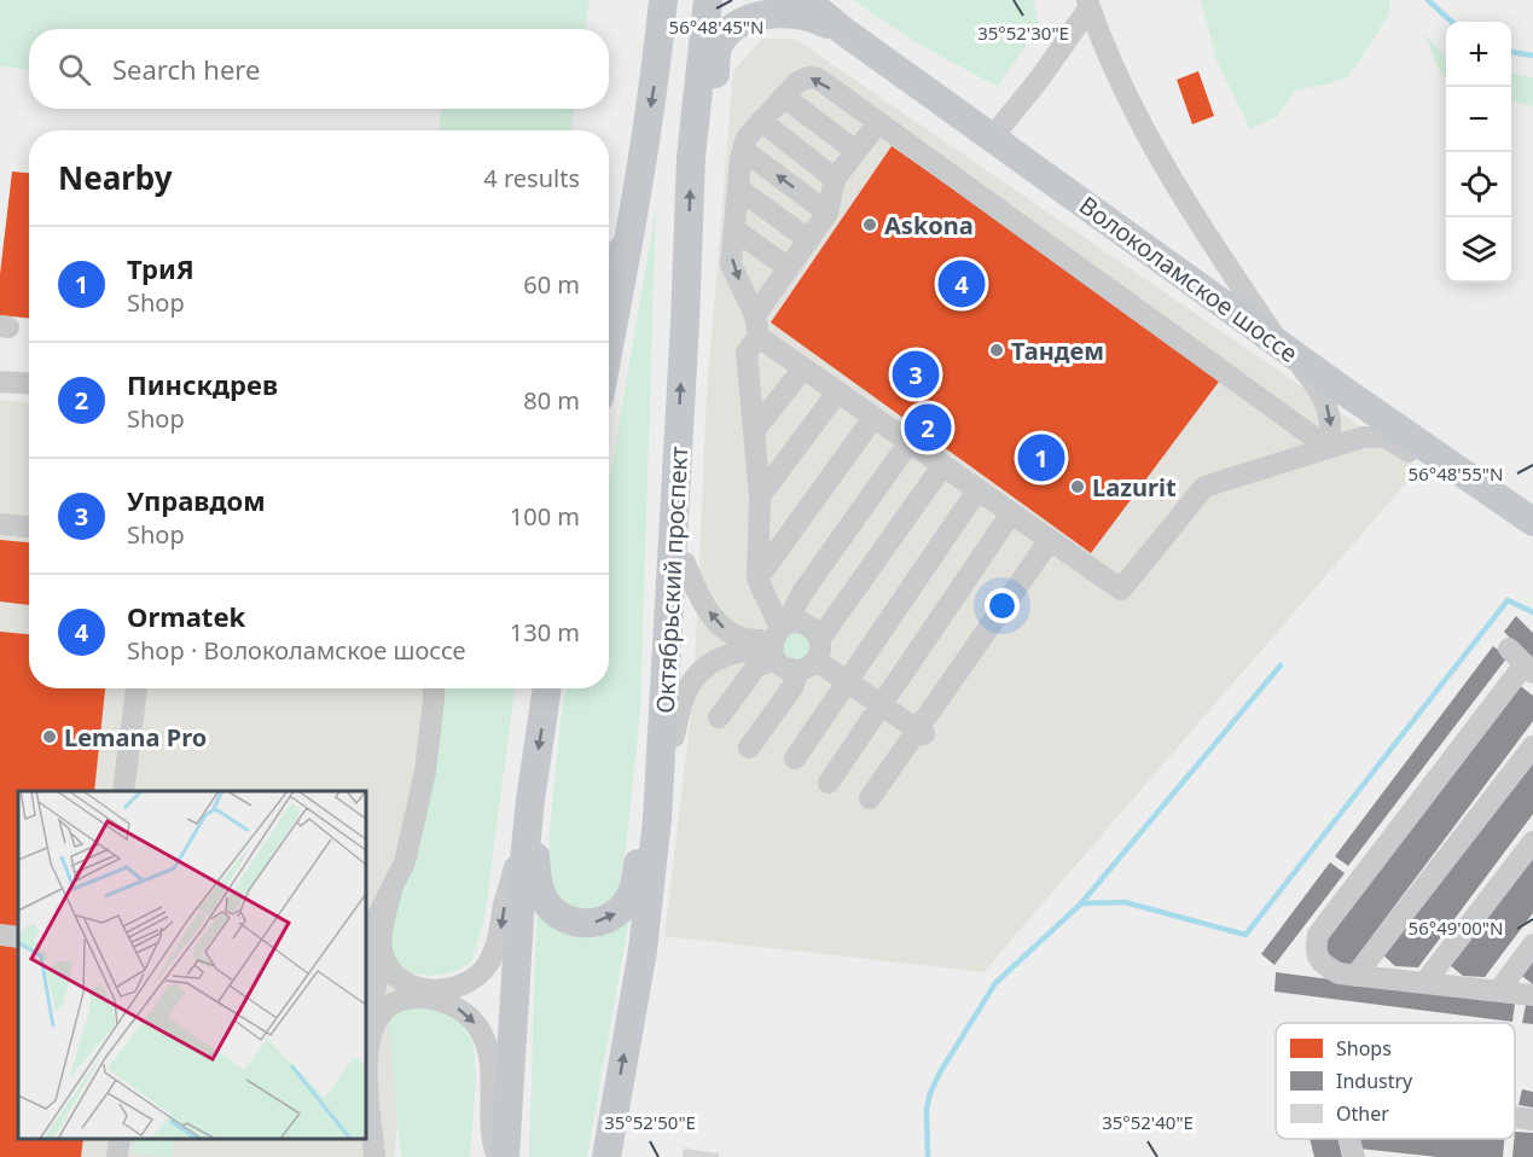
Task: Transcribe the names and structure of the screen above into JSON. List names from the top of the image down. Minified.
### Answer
{"streets":{"main road":["Волоколамское шоссе","Октябрьский проспект"]},"crossings":[["Волоколамское шоссе","Октябрьский проспект"]],"places":["Askona","Тандем","Lazurit","Lemana Pro"],"legend":["Shops","Industry","Other"],"page":{"map_buttons":["+","−"],"search":"Search here","heading":["Nearby","4 results"],"list":[{"mark":"1","name":"ТриЯ","note":"Shop","value":"60 m"},{"mark":"2","name":"Пинскдрев","note":"Shop","value":"80 m"},{"mark":"3","name":"Управдом","note":"Shop","value":"100 m"},{"mark":"4","name":"Ormatek","note":"Shop · Волоколамское шоссе","value":"130 m"}],"pins":["4","3","2","1"]},"coordinates":["56°48'45\"N","35°52'30\"E","56°48'55\"N","56°49'00\"N","35°52'50\"E","35°52'40\"E"]}
